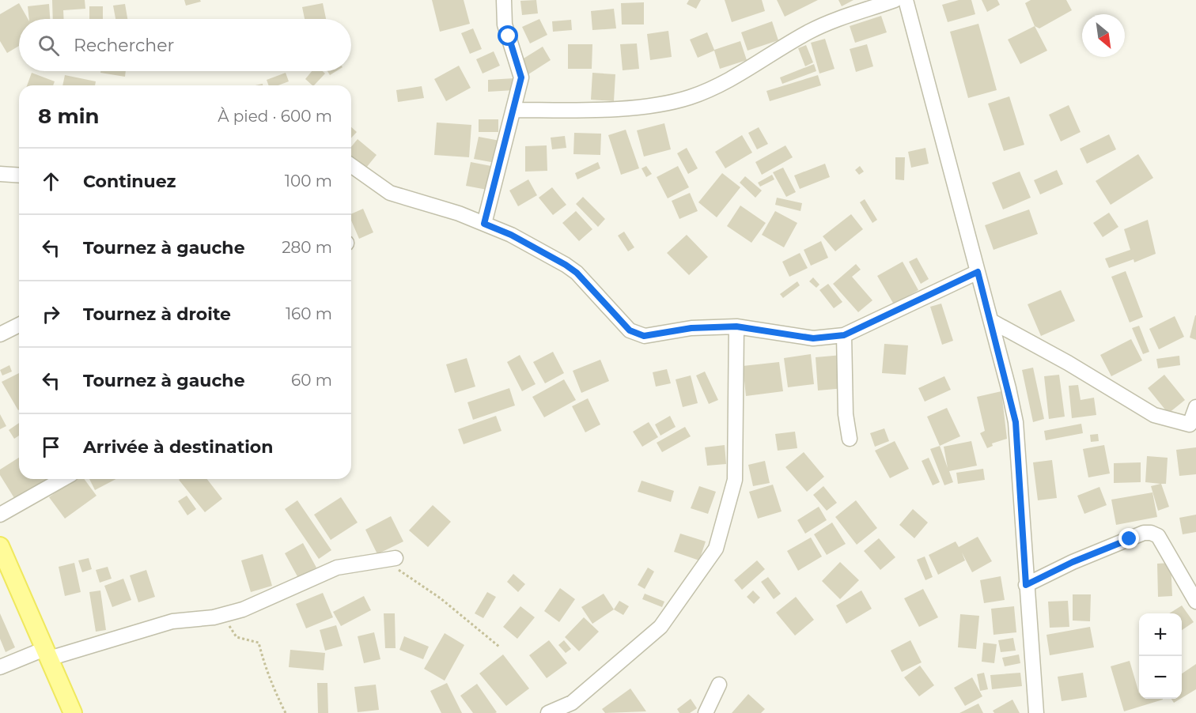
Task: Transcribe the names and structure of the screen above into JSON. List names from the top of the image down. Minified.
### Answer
{"north":"bottom right","page":{"search":"Rechercher","heading":["8 min","À pied · 600 m"],"list":[["Continuez","100 m"],["Tournez à gauche","280 m"],["Tournez à droite","160 m"],["Tournez à gauche","60 m"],"Arrivée à destination"],"map_buttons":["+","−"]}}
